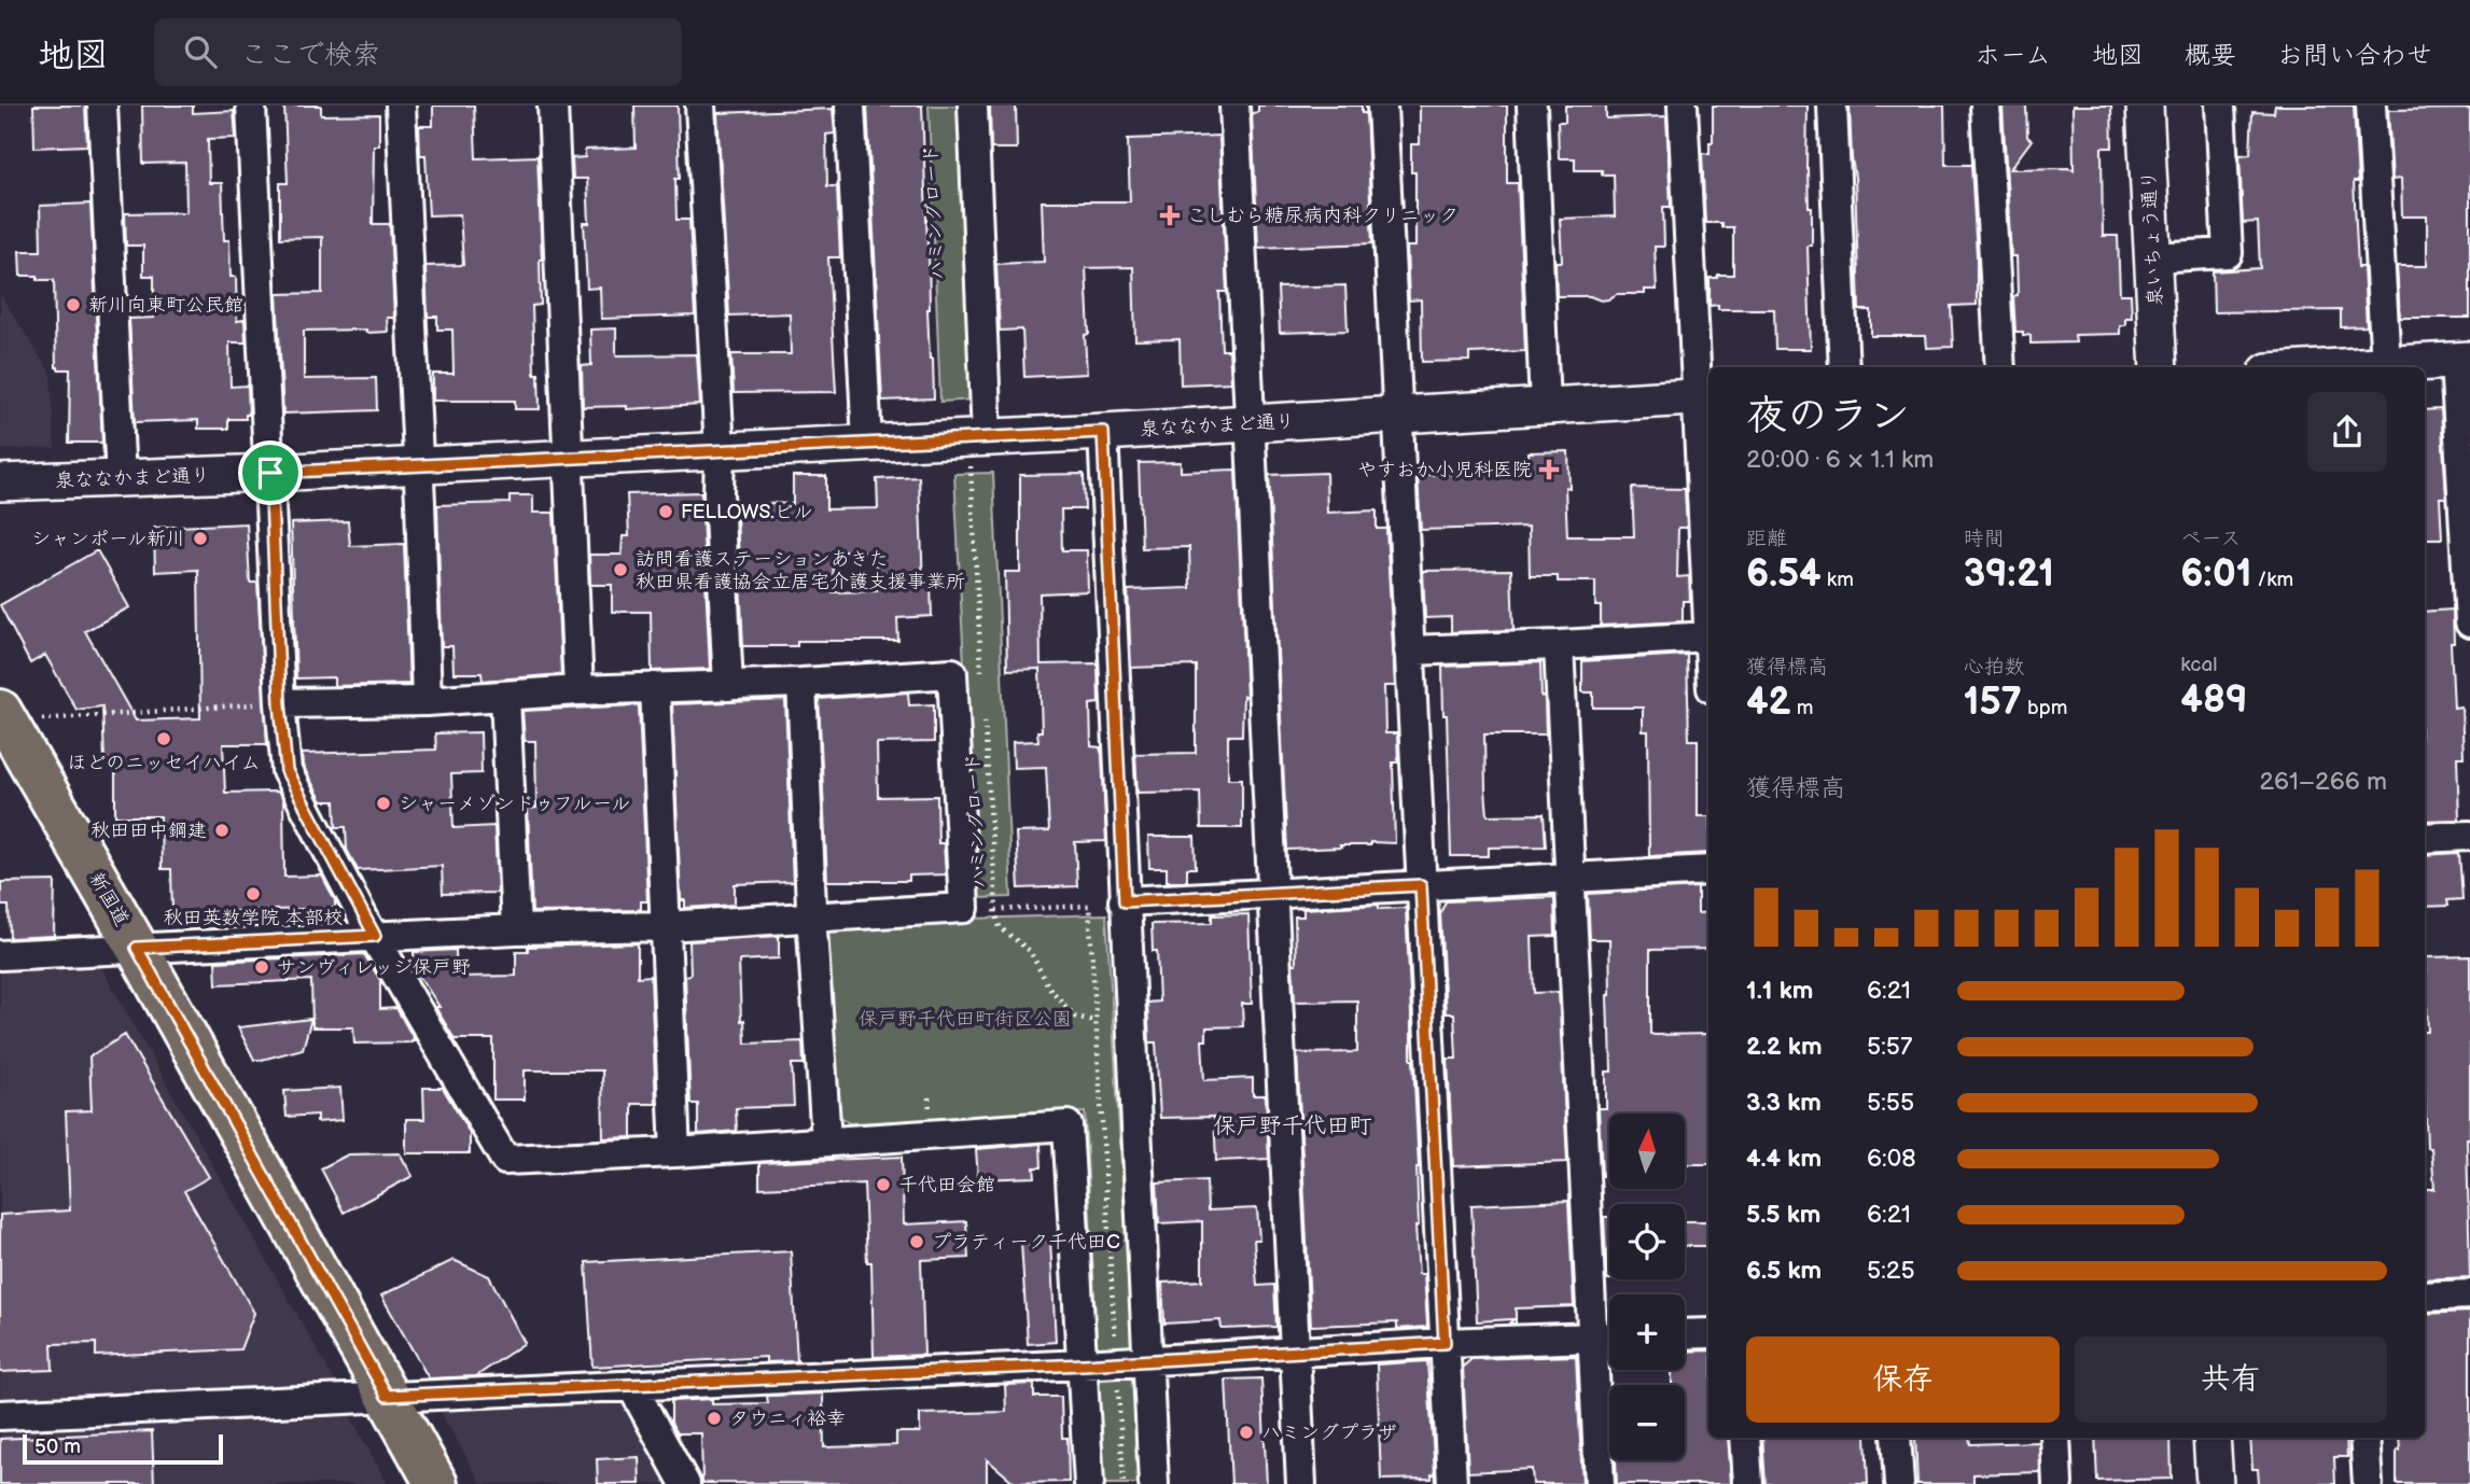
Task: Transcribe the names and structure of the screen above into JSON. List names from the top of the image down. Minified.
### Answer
{"streets":{"main road":["新国道"],"street":["泉いちょう通り","泉ななかまど通り"],"path":["ハミングロード"]},"districts":["保戸野千代田町"],"parks":["保戸野千代田町街区公園"],"places":{"health":["こしむら糖尿病内科クリニック","やすおか小児科医院"],"other":["新川向東町公民館","FELLOWS.ビル","シャンポール新川","訪問看護ステーションあきた 秋田県看護協会立居宅介護支援事業所","ほどのニッセイハイム","シャーメゾンドゥフルール","秋田田中鋼建","秋田英数学院 本部校","サンヴィレッジ保戸野","千代田会館","プラティーク千代田C","タウニィ裕幸","ハミングプラザ"]},"scale_bar":"50 m","north":"top","page":{"header":"地図","search":"ここで検索","nav":["ホーム","地図","概要","お問い合わせ"],"heading":["夜のラン","20:00 · 6 × 1.1 km"],"stats":[["距離","6.54 km"],["時間","39:21"],["ペース","6:01 /km"],["獲得標高","42 m"],["心拍数","157 bpm"],["kcal","489"]],"chart":["獲得標高","261–266 m"],"list":[{"name":"1.1 km","note":"6:21"},{"name":"2.2 km","note":"5:57"},{"name":"3.3 km","note":"5:55"},{"name":"4.4 km","note":"6:08"},{"name":"5.5 km","note":"6:21"},{"name":"6.5 km","note":"5:25"}],"map_buttons":["+","−"],"buttons":["保存","共有"],"scale":"50 m"}}
